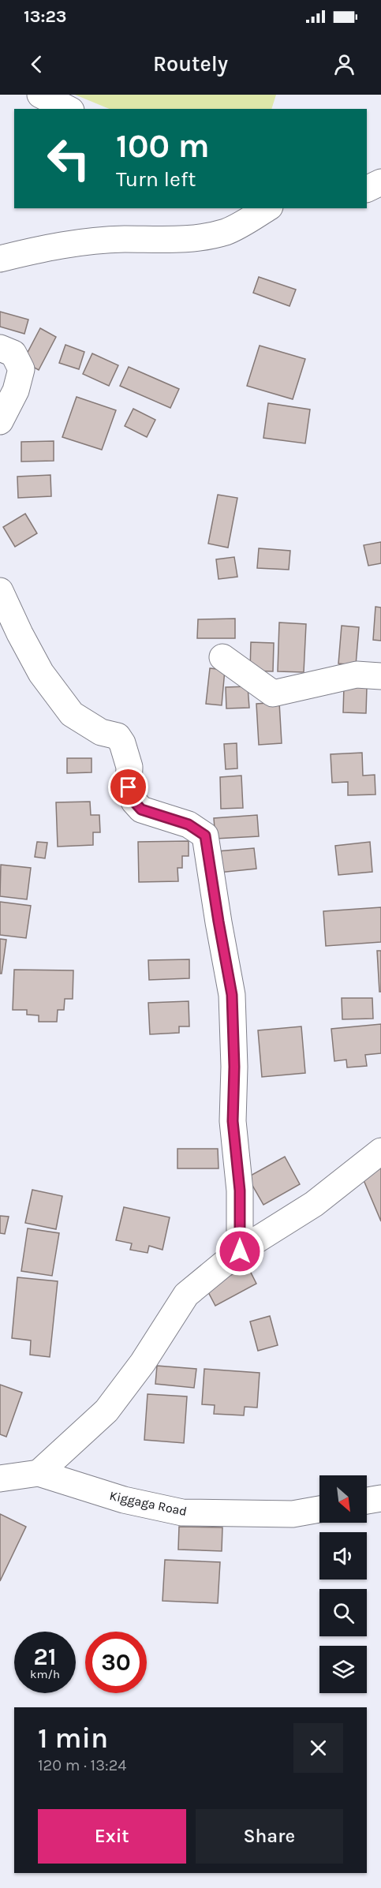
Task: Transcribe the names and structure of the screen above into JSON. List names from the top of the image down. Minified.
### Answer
{"streets":{"street":["Kiggaga Road"]},"north":"bottom right","page":{"status":"13:23","header":"Routely","turn":["100 m","Turn left"],"speed":"21 km/h","limit":"30","heading":["1 min","120 m · 13:24"],"buttons":["Exit","Share"]}}
